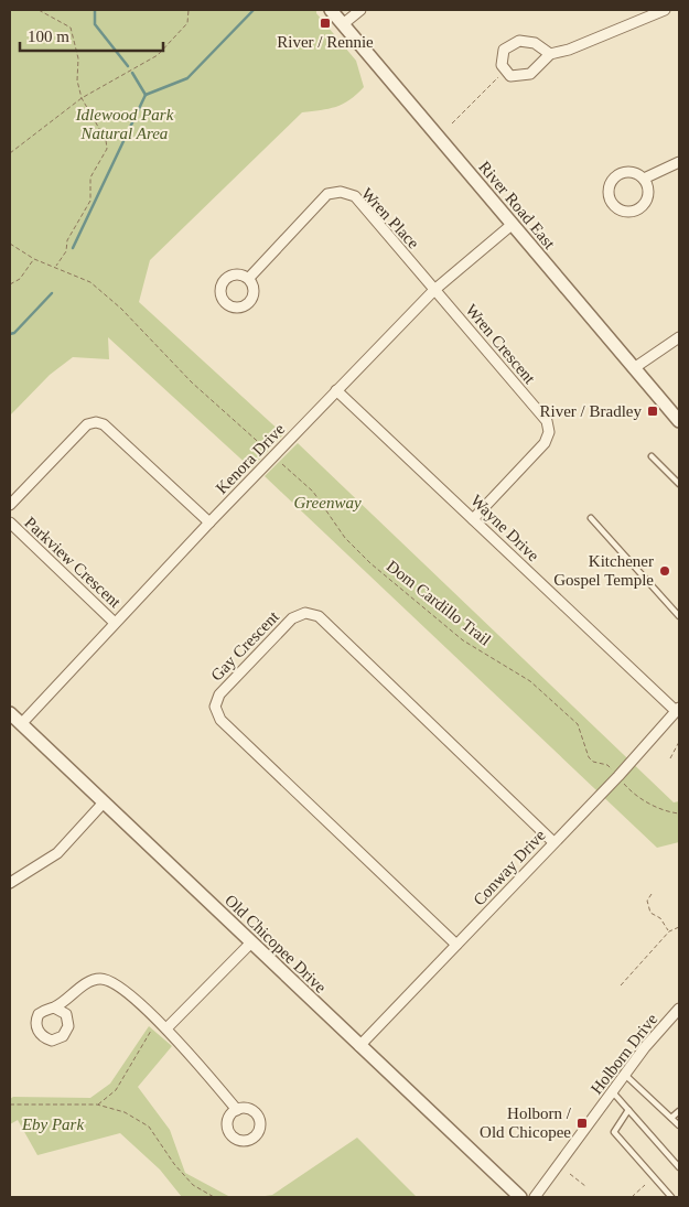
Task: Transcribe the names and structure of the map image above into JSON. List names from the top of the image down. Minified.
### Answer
{"streets":{"street":["River Road East","Wren Place","Wren Crescent","Kenora Drive","Wayne Drive","Parkview Crescent","Gay Crescent","Conway Drive","Old Chicopee Drive","Holborn Drive"],"path":["Dom Cardillo Trail"]},"crossings":[["River Road East","Kenora Drive"],["Wren Place","Wren Crescent"],["Wren Place","Kenora Drive"],["Wren Crescent","Kenora Drive"],["Wren Crescent","Wayne Drive"],["Kenora Drive","Wayne Drive"],["Kenora Drive","Parkview Crescent"],["Kenora Drive","Old Chicopee Drive"],["Wayne Drive","Conway Drive"],["Gay Crescent","Conway Drive"],["Conway Drive","Old Chicopee Drive"]],"parks":["Idlewood Park Natural Area","Greenway","Eby Park"],"places":{"transit":["River / Rennie","River / Bradley","Holborn / Old Chicopee"],"other":["Kitchener Gospel Temple"]},"scale_bar":"100 m"}
